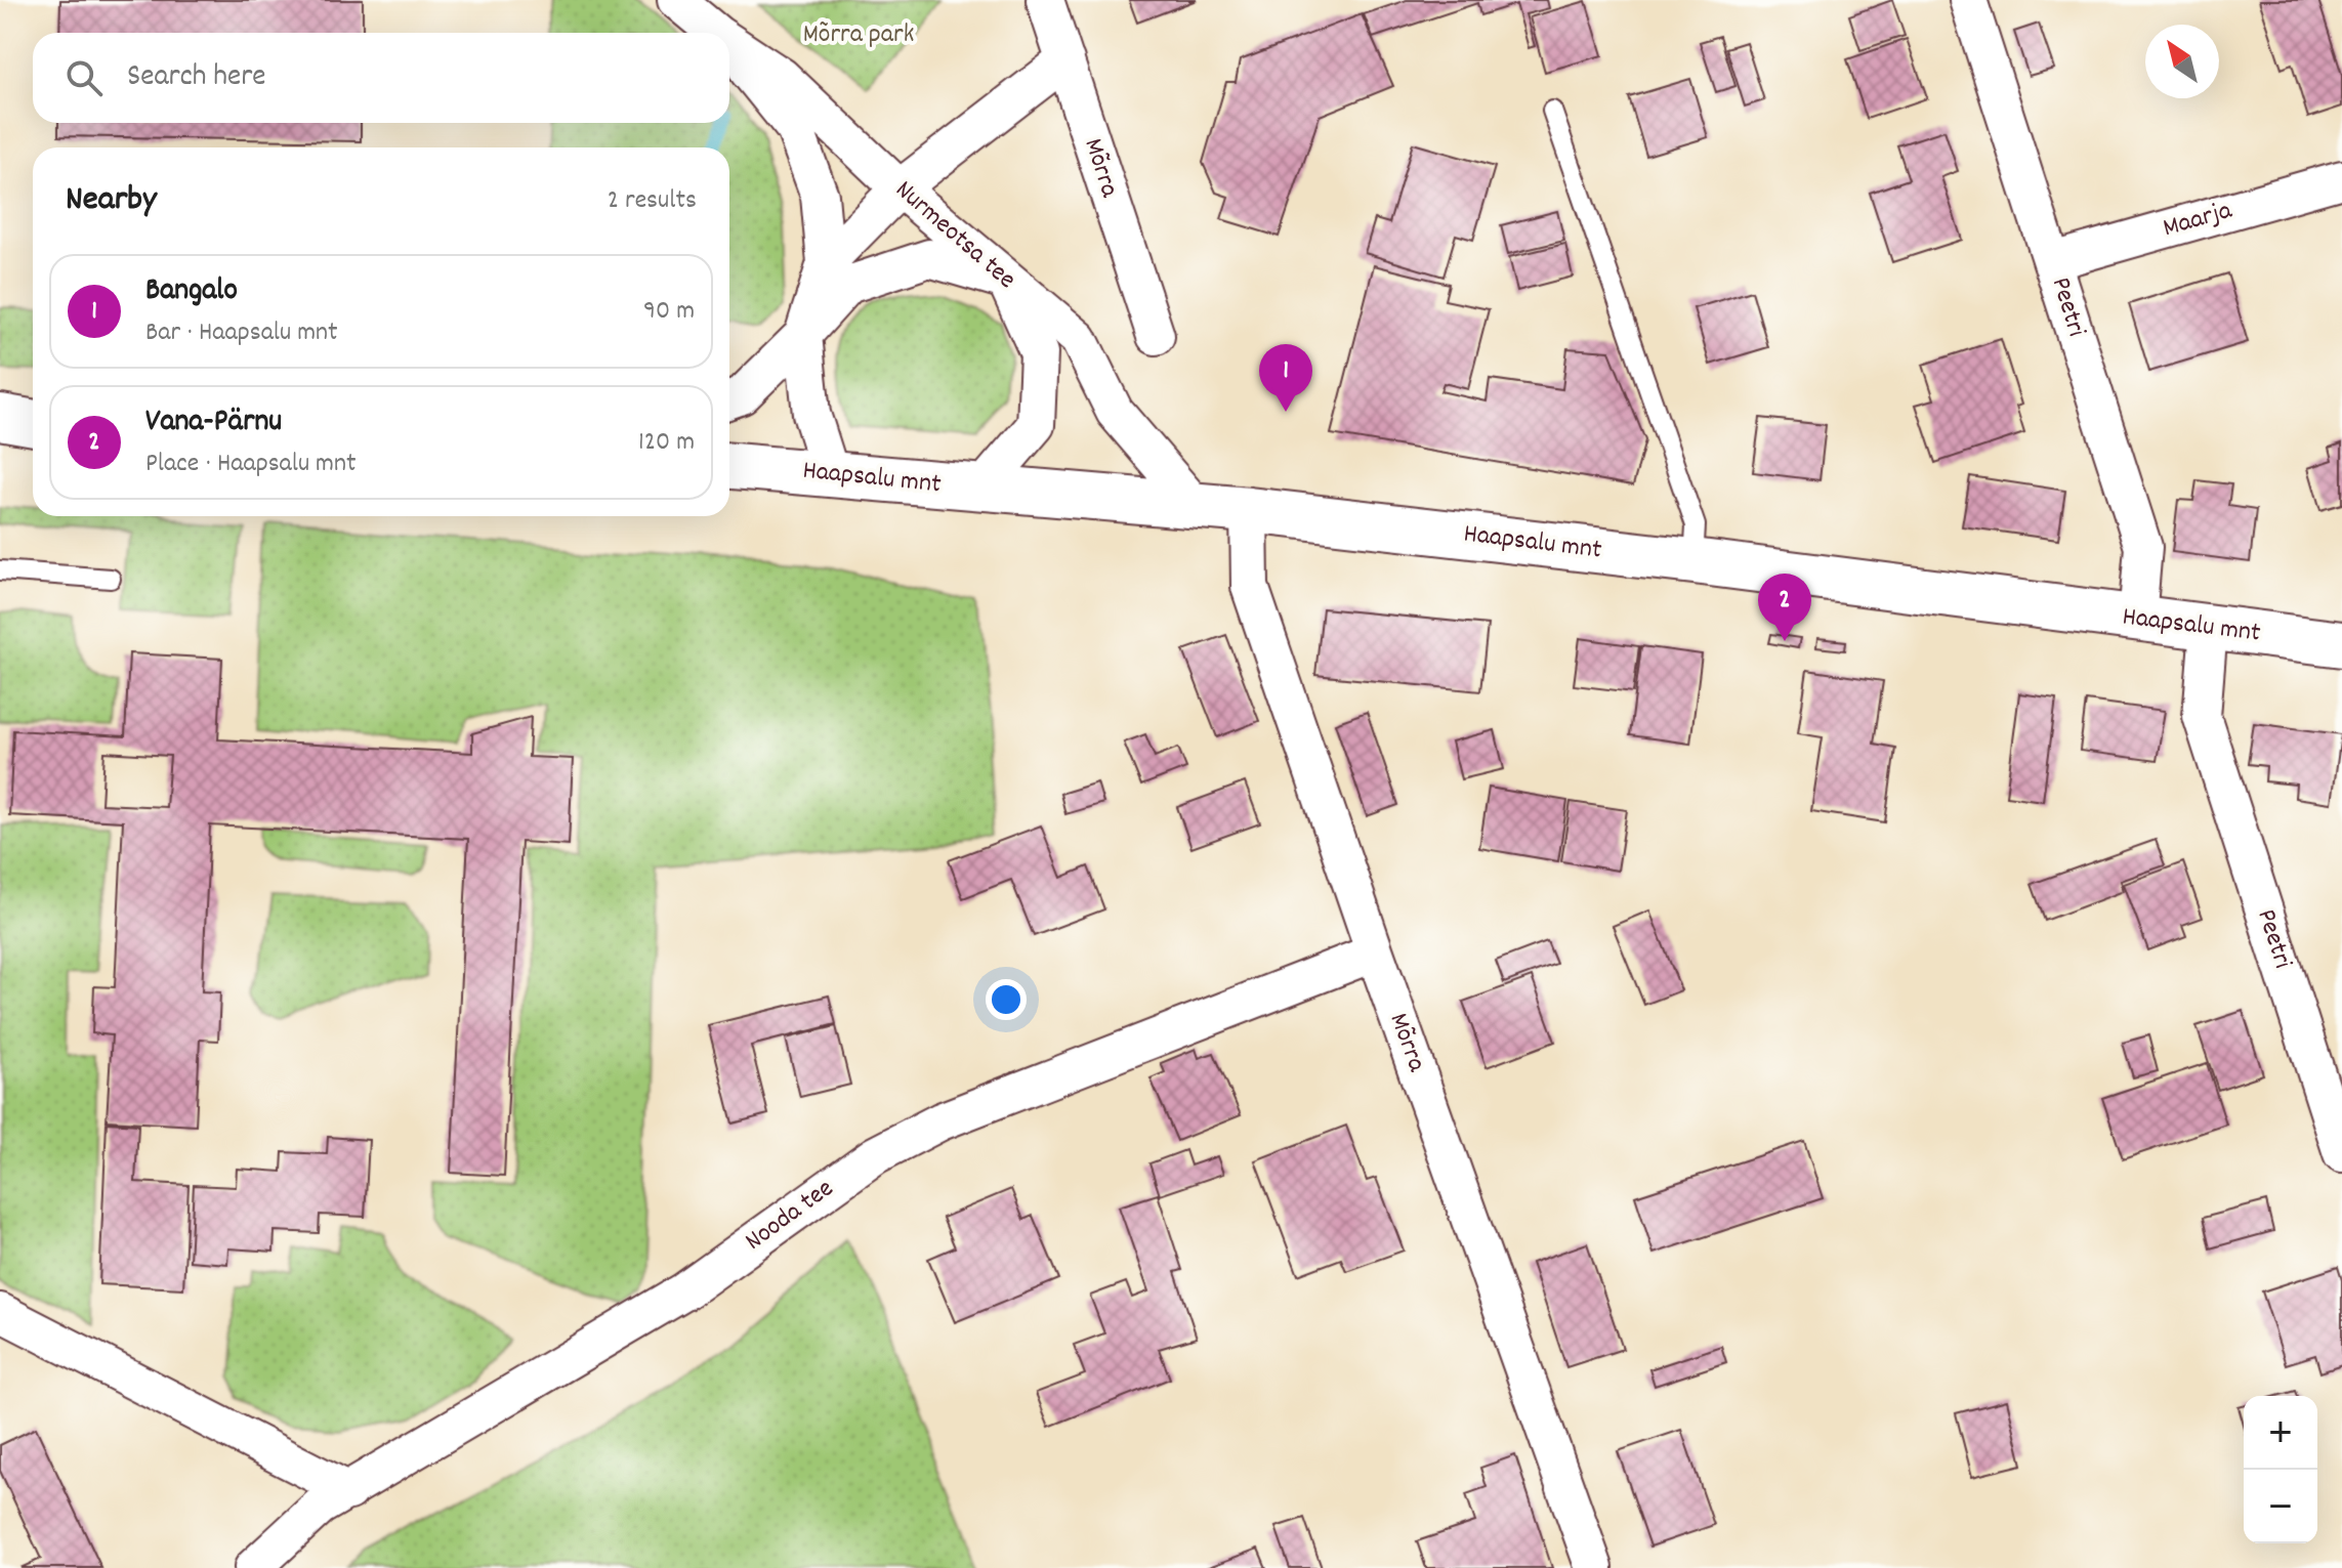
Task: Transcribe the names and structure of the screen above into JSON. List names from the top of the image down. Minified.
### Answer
{"streets":{"main road":["Haapsalu mnt"],"street":["Mõrra","Maarja","Nurmeotsa tee","Peetri","Nooda tee"]},"crossings":[["Mõrra","Haapsalu mnt"],["Mõrra","Nooda tee"],["Maarja","Peetri"],["Nurmeotsa tee","Haapsalu mnt"],["Peetri","Haapsalu mnt"]],"parks":["Mõrra park"],"north":"top left","page":{"search":"Search here","heading":["Nearby","2 results"],"list":[{"mark":"1","name":"Bangalo","note":"Bar · Haapsalu mnt","value":"90 m"},{"mark":"2","name":"Vana-Pärnu","note":"Place · Haapsalu mnt","value":"120 m"}],"pins":["1","2"],"map_buttons":["+","−"]}}
